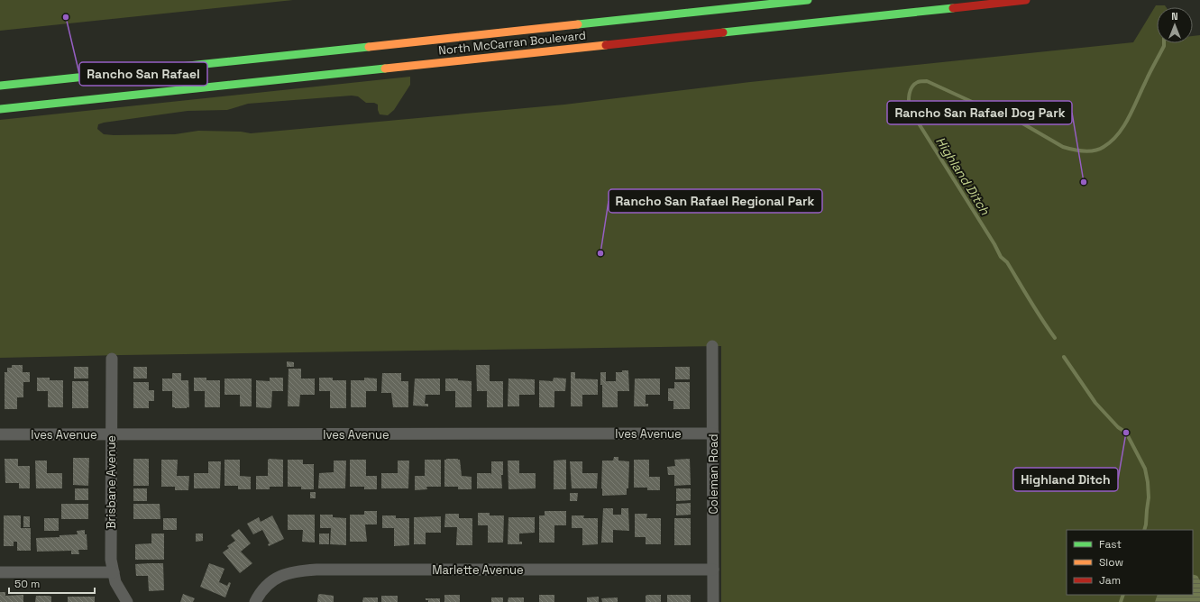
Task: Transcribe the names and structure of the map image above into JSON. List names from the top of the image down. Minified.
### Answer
{"streets":{"main road":["North McCarran Boulevard"],"street":["Ives Avenue","Coleman Road","Brisbane Avenue","Marlette Avenue"]},"crossings":[["Ives Avenue","Coleman Road"],["Ives Avenue","Brisbane Avenue"],["Coleman Road","Marlette Avenue"]],"water":["Highland Ditch"],"places":["Rancho San Rafael","Rancho San Rafael Dog Park","Rancho San Rafael Regional Park","Highland Ditch"],"legend":["Fast","Slow","Jam"],"scale_bar":"50 m","north":"top"}
